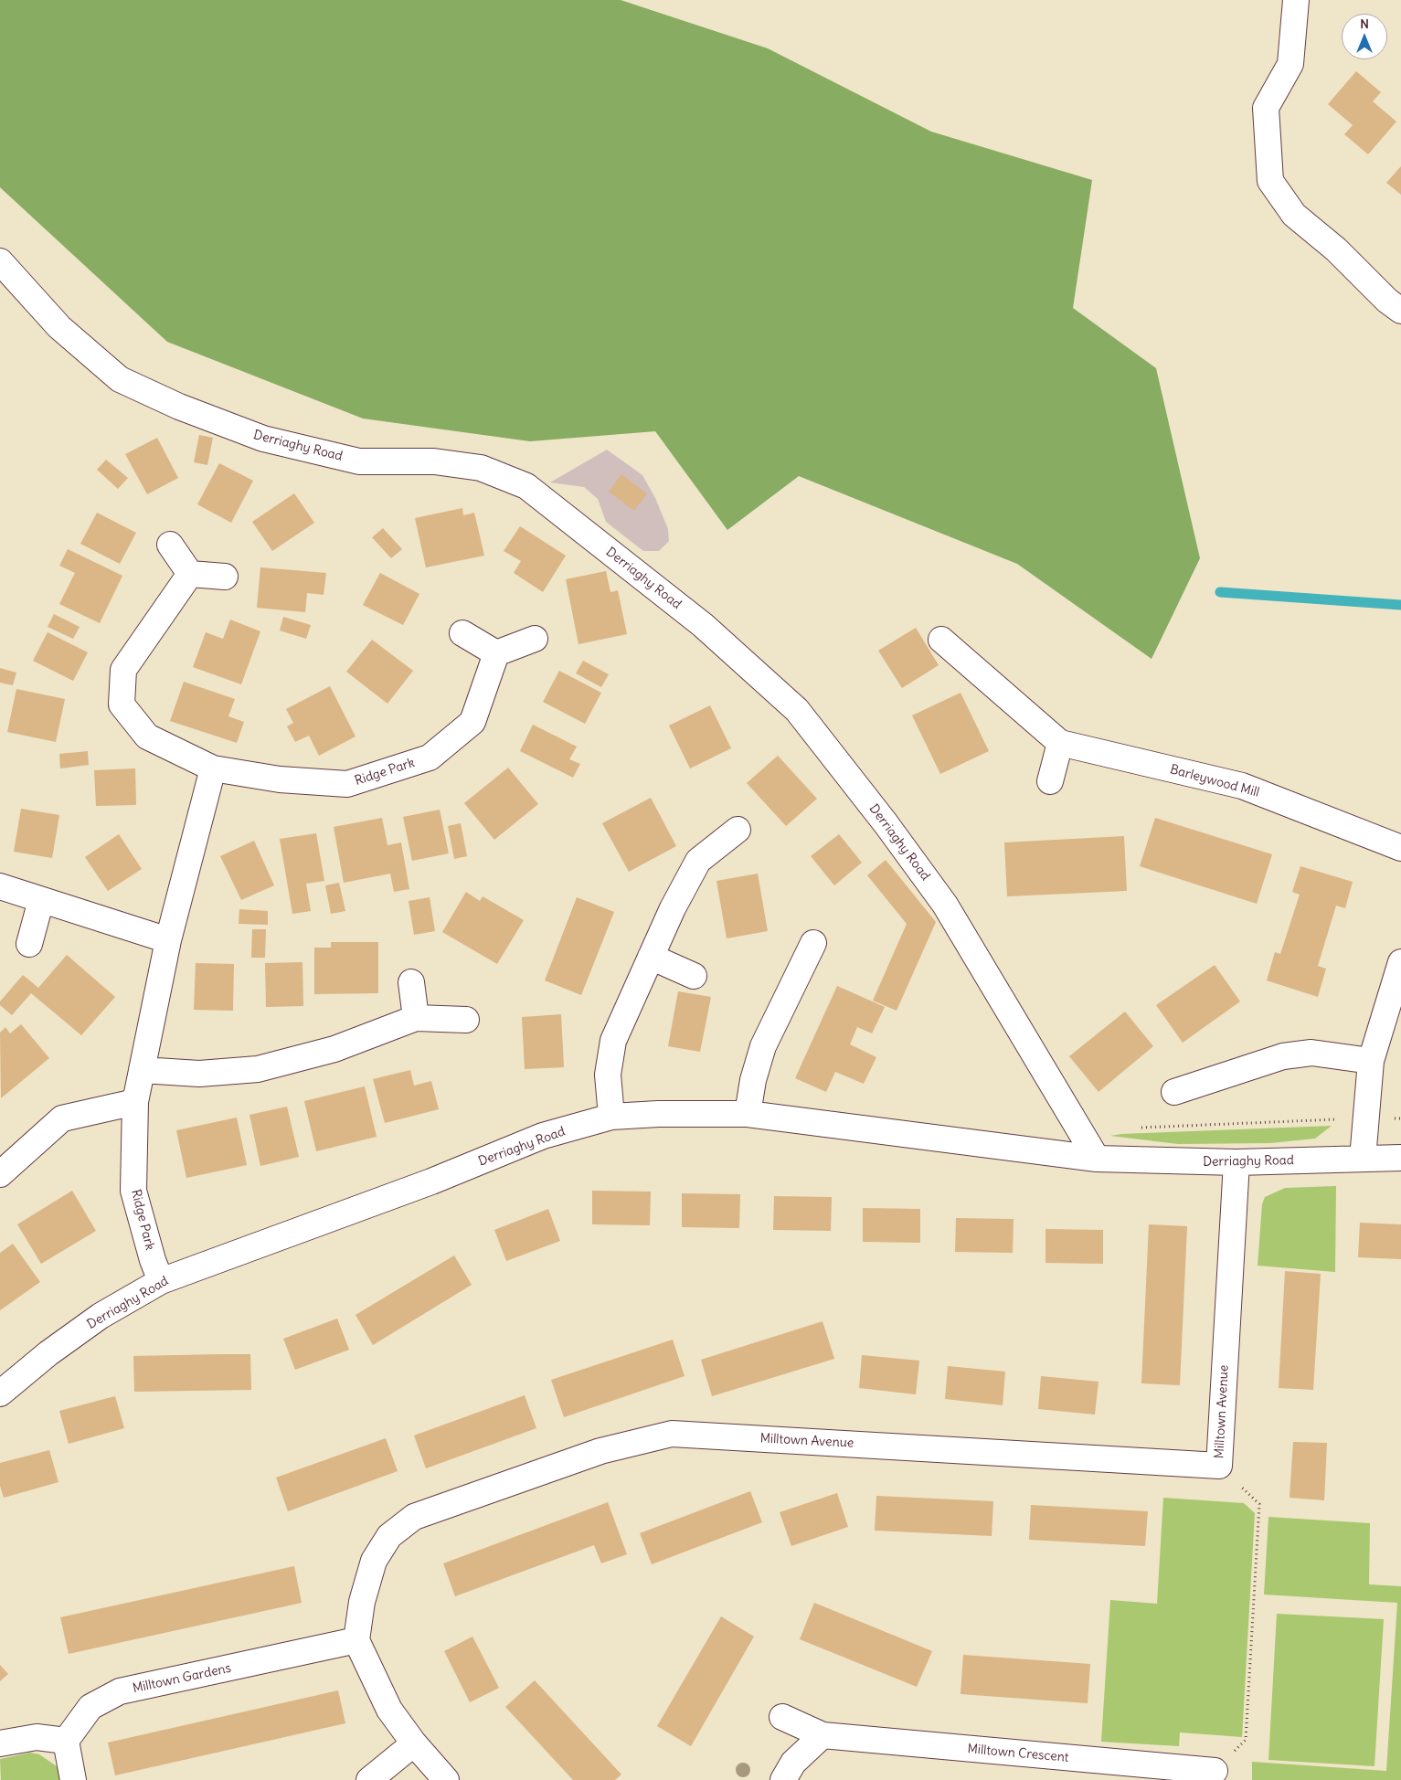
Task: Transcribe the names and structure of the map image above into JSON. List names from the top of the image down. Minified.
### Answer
{"streets":{"street":["Derriaghy Road","Ridge Park","Barleywood Mill","Milltown Avenue","Milltown Gardens","Milltown Crescent"]},"crossings":[["Derriaghy Road","Ridge Park"],["Derriaghy Road","Milltown Avenue"],["Milltown Avenue","Milltown Gardens"]],"north":"top"}
